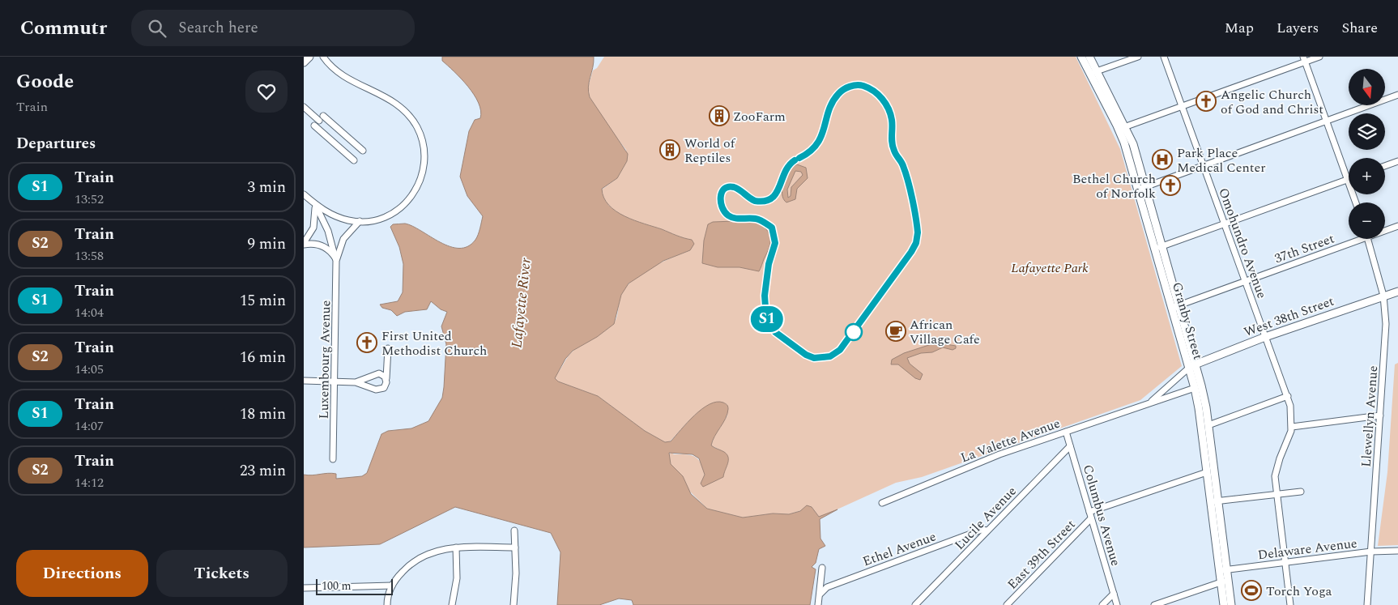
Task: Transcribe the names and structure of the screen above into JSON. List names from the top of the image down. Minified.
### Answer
{"streets":{"main road":["West 38th Street","Granby Street"],"street":["Omohundro Avenue","37th Street","Luxembourg Avenue","Llewellyn Avenue","La Valette Avenue","Columbus Avenue","Lucile Avenue","Ethel Avenue","Delaware Avenue","East 39th Street"]},"crossings":[["Omohundro Avenue","37th Street"],["Omohundro Avenue","West 38th Street"],["Omohundro Avenue","Delaware Avenue"],["37th Street","Granby Street"],["West 38th Street","Granby Street"],["West 38th Street","Llewellyn Avenue"],["West 38th Street","La Valette Avenue"],["Granby Street","La Valette Avenue"],["Granby Street","Delaware Avenue"],["Granby Street","East 39th Street"],["Llewellyn Avenue","Delaware Avenue"],["La Valette Avenue","Columbus Avenue"],["Columbus Avenue","Lucile Avenue"],["Columbus Avenue","East 39th Street"],["Lucile Avenue","Ethel Avenue"]],"water":["Lafayette River"],"parks":["Lafayette Park"],"places":{"church":["Angelic Church of God and Christ","Bethel Church of Norfolk","First United Methodist Church"],"building":["ZooFarm","World of Reptiles"],"hospital":["Park Place Medical Center"],"cafe":["African Village Cafe"],"sports":["Torch Yoga"]},"scale_bar":"100 m","north":"bottom","page":{"header":"Commutr","search":"Search here","nav":["Map","Layers","Share"],"heading":[["Goode","Train"],"Departures"],"on_map":"S1","map_buttons":["+","−"],"list":[{"mark":"S1","name":"Train","note":"13:52","value":"3 min"},{"mark":"S2","name":"Train","note":"13:58","value":"9 min"},{"mark":"S1","name":"Train","note":"14:04","value":"15 min"},{"mark":"S2","name":"Train","note":"14:05","value":"16 min"},{"mark":"S1","name":"Train","note":"14:07","value":"18 min"},{"mark":"S2","name":"Train","note":"14:12","value":"23 min"}],"buttons":["Directions","Tickets"],"scale":"100 m"}}
